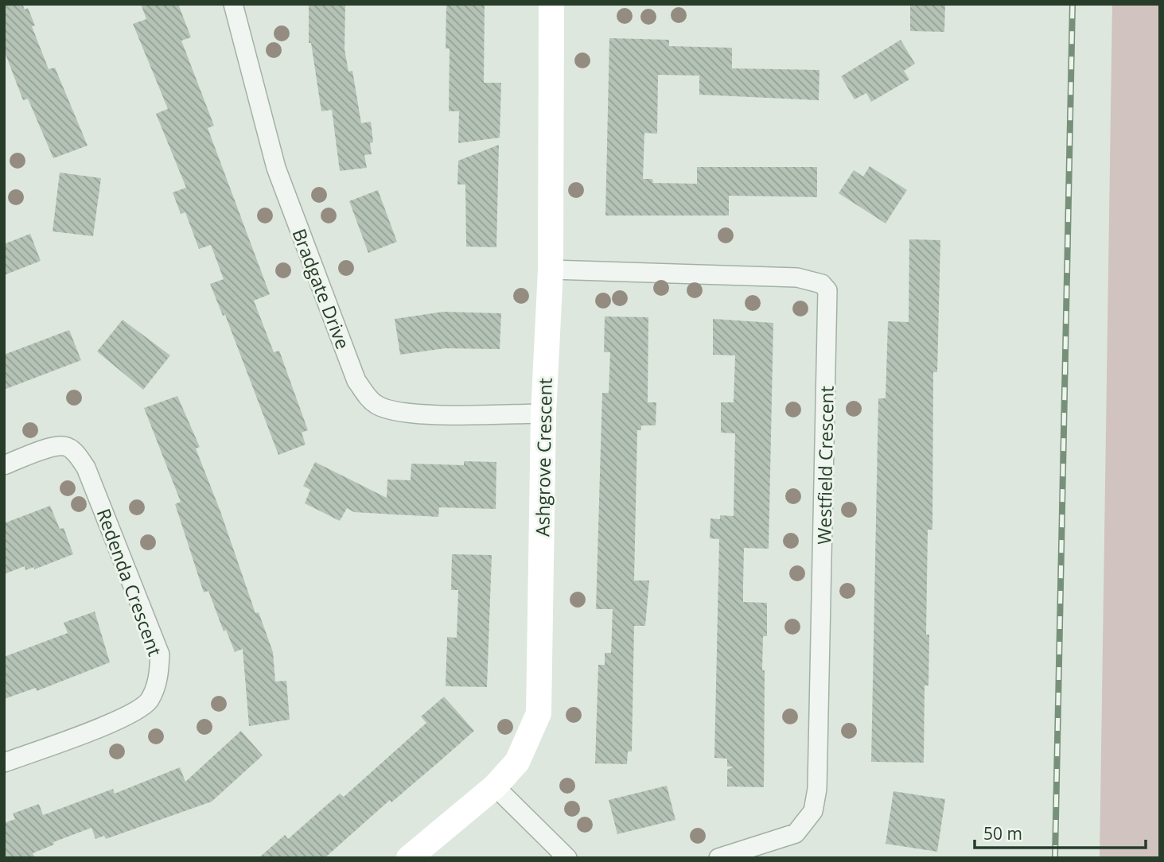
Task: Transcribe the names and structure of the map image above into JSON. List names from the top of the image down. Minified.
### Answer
{"streets":{"street":["Bradgate Drive","Ashgrove Crescent","Westfield Crescent","Redenda Crescent"]},"crossings":[["Bradgate Drive","Ashgrove Crescent"],["Ashgrove Crescent","Westfield Crescent"]],"scale_bar":"50 m"}
